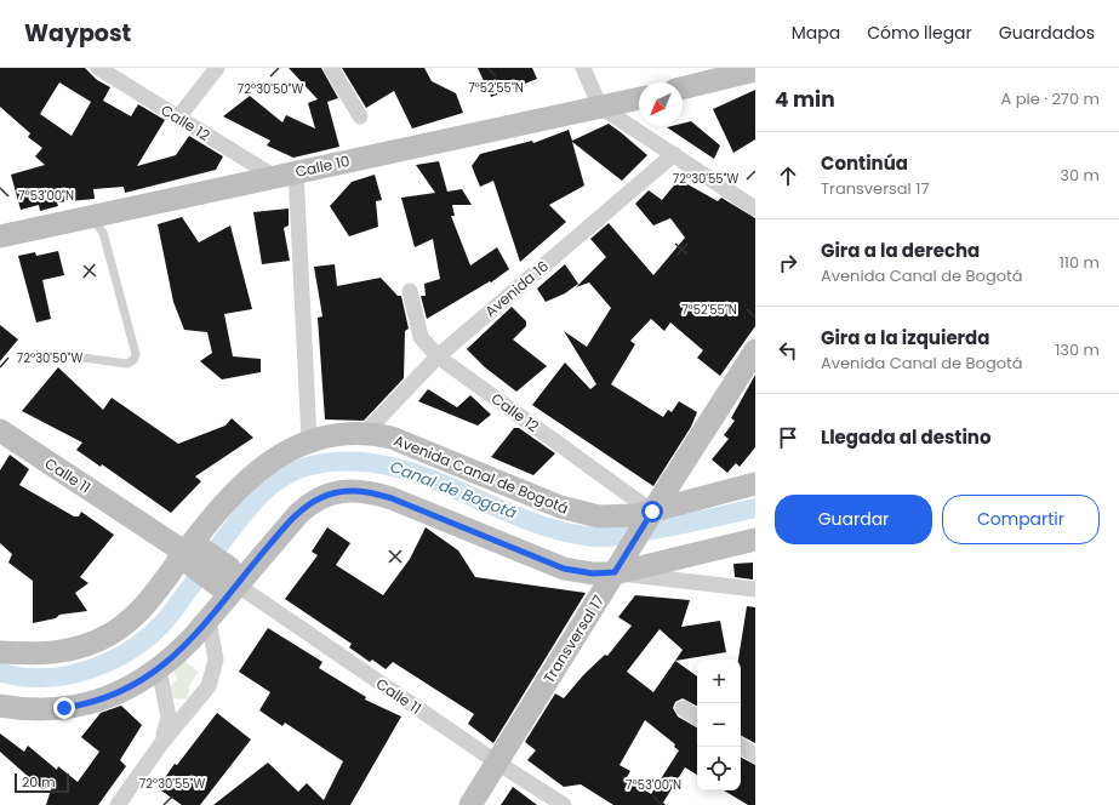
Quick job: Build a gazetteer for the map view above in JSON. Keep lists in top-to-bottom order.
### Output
{
  "streets": {
    "main road": [
      "Calle 10",
      "Avenida Canal de Bogotá",
      "Calle 11",
      "Transversal 17"
    ],
    "street": ["Calle 12", "Avenida 16"]
  },
  "crossings": [
    ["Calle 12", "Calle 10"],
    ["Calle 12", "Avenida 16"],
    ["Calle 12", "Avenida Canal de Bogotá"],
    ["Calle 12", "Transversal 17"],
    ["Avenida 16", "Avenida Canal de Bogotá"],
    ["Avenida Canal de Bogotá", "Calle 11"],
    ["Avenida Canal de Bogotá", "Transversal 17"],
    ["Calle 11", "Transversal 17"]
  ],
  "water": ["Canal de Bogotá"],
  "scale_bar": "20 m",
  "north": "bottom left",
  "page": {
    "header": "Waypost",
    "nav": ["Mapa", "Cómo llegar", "Guardados"],
    "heading": ["4 min", "A pie · 270 m"],
    "list": [
      ["Continúa", "Transversal 17", "30 m"],
      ["Gira a la derecha", "Avenida Canal de Bogotá", "110 m"],
      ["Gira a la izquierda", "Avenida Canal de Bogotá", "130 m"],
      "Llegada al destino"
    ],
    "buttons": ["Guardar", "Compartir"],
    "map_buttons": ["+", "−"],
    "scale": "20 m"
  },
  "coordinates": [
    "7°52'55\"N",
    "72°30'50\"W",
    "72°30'55\"W",
    "7°53'00\"N"
  ]
}
